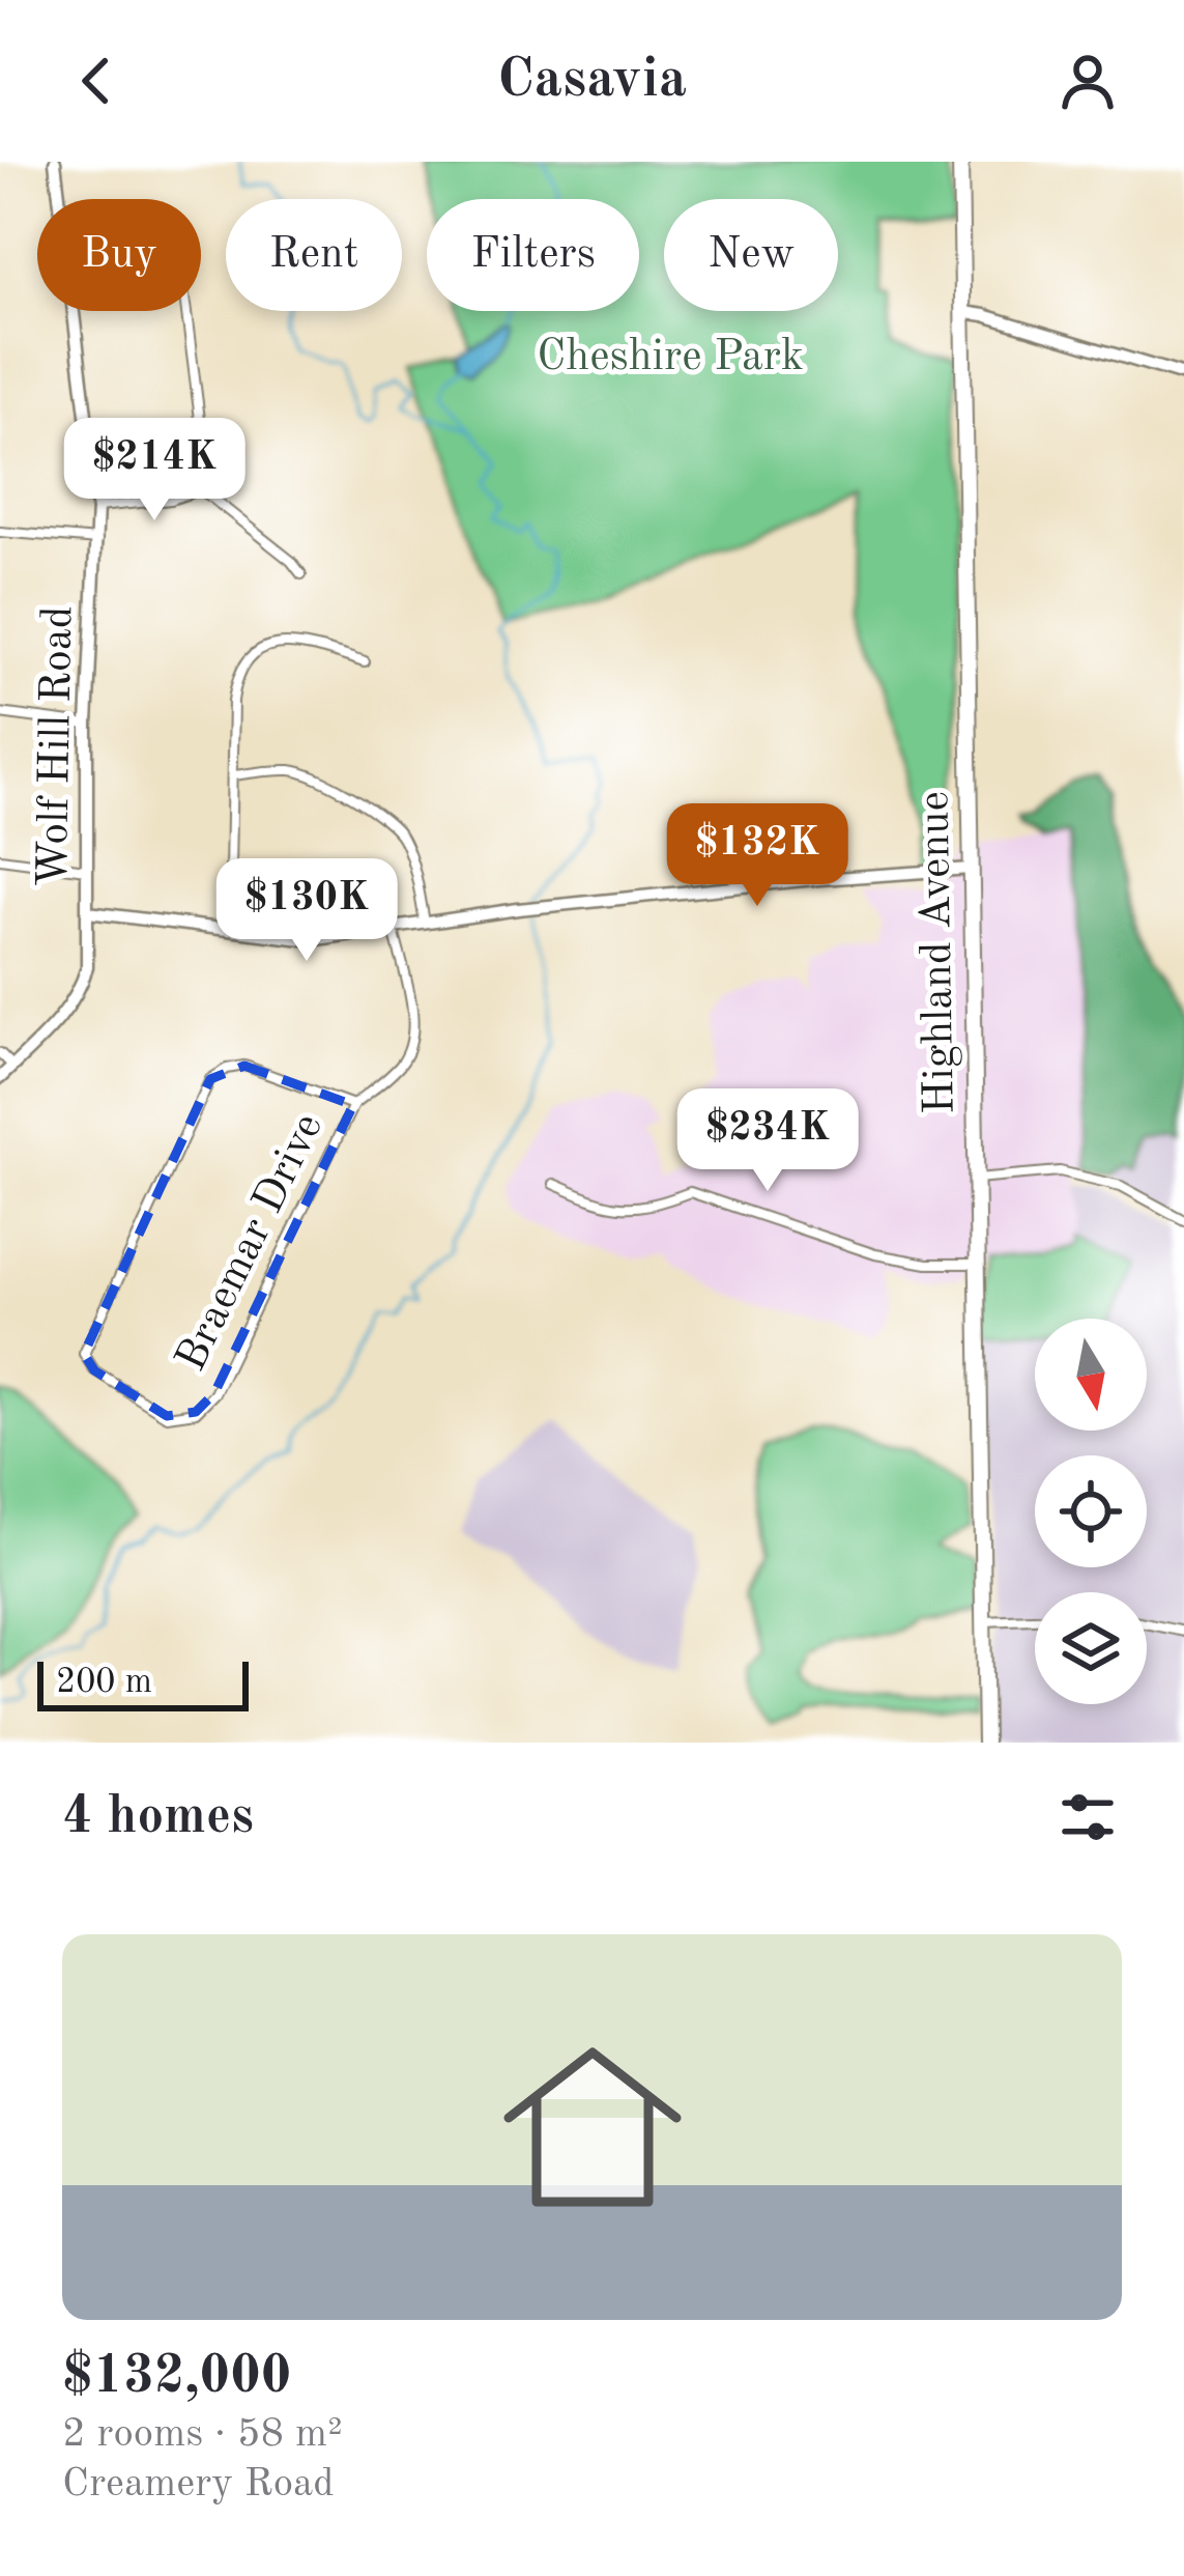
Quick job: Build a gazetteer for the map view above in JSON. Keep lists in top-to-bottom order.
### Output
{
  "streets": {
    "highway": ["Highland Avenue"],
    "street": ["Wolf Hill Road", "Braemar Drive"]
  },
  "parks": ["Cheshire Park"],
  "scale_bar": "200 m",
  "north": "bottom",
  "page": {
    "header": "Casavia",
    "chip": [
      "Buy",
      "Rent",
      "Filters",
      "New"
    ],
    "price": [
      "$214K",
      "$132K",
      "$130K",
      "$234K"
    ],
    "scale": "200 m",
    "heading": "4 homes",
    "list": [
      {
        "name": "$132,000",
        "note": "2 rooms · 58 m² · Creamery Road"
      }
    ]
  }
}
